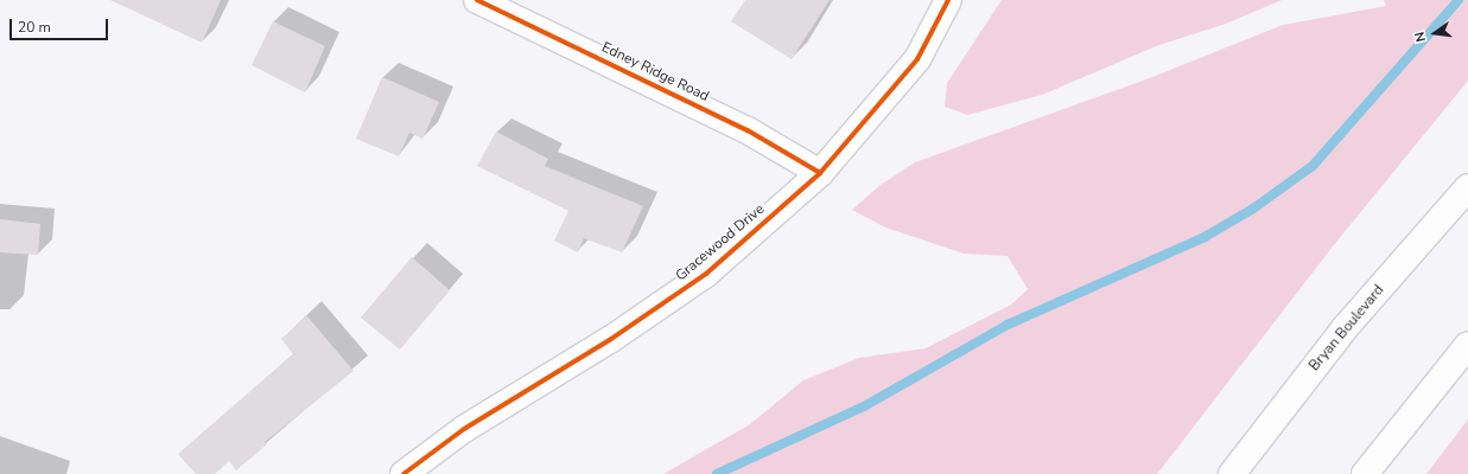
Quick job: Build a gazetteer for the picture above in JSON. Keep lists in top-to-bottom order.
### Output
{
  "streets": {
    "main road": ["Edney Ridge Road", "Gracewood Drive", "Bryan Boulevard"]
  },
  "crossings": [
    ["Edney Ridge Road", "Gracewood Drive"]
  ],
  "scale_bar": "20 m",
  "north": "left"
}
